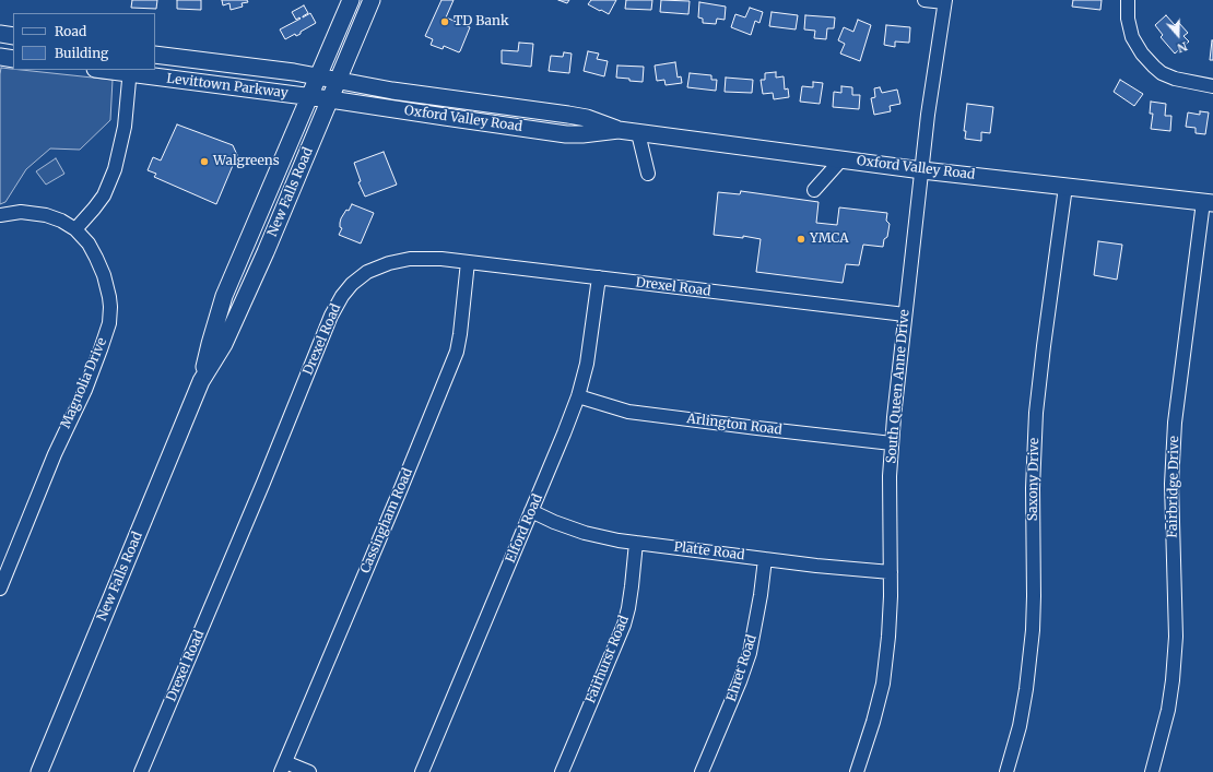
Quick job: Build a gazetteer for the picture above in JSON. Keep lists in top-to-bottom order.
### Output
{
  "streets": {
    "main road": ["Levittown Parkway", "Oxford Valley Road", "New Falls Road"],
    "street": [
      "Drexel Road",
      "Magnolia Drive",
      "South Queen Anne Drive",
      "Arlington Road",
      "Saxony Drive",
      "Fairbridge Drive",
      "Cassingham Road",
      "Elford Road",
      "Platte Road",
      "Fairhurst Road",
      "Ehret Road"
    ]
  },
  "crossings": [
    ["Levittown Parkway", "Oxford Valley Road"],
    ["Levittown Parkway", "New Falls Road"],
    ["Oxford Valley Road", "New Falls Road"],
    ["Oxford Valley Road", "South Queen Anne Drive"],
    ["Oxford Valley Road", "Saxony Drive"],
    ["Oxford Valley Road", "Fairbridge Drive"],
    ["Drexel Road", "South Queen Anne Drive"],
    ["Drexel Road", "Cassingham Road"],
    ["Drexel Road", "Elford Road"],
    ["South Queen Anne Drive", "Arlington Road"],
    ["South Queen Anne Drive", "Platte Road"],
    ["Arlington Road", "Elford Road"],
    ["Elford Road", "Platte Road"],
    ["Platte Road", "Fairhurst Road"],
    ["Platte Road", "Ehret Road"]
  ],
  "places": ["TD Bank", "Walgreens", "YMCA"],
  "legend": ["Road", "Building"],
  "north": "bottom"
}
